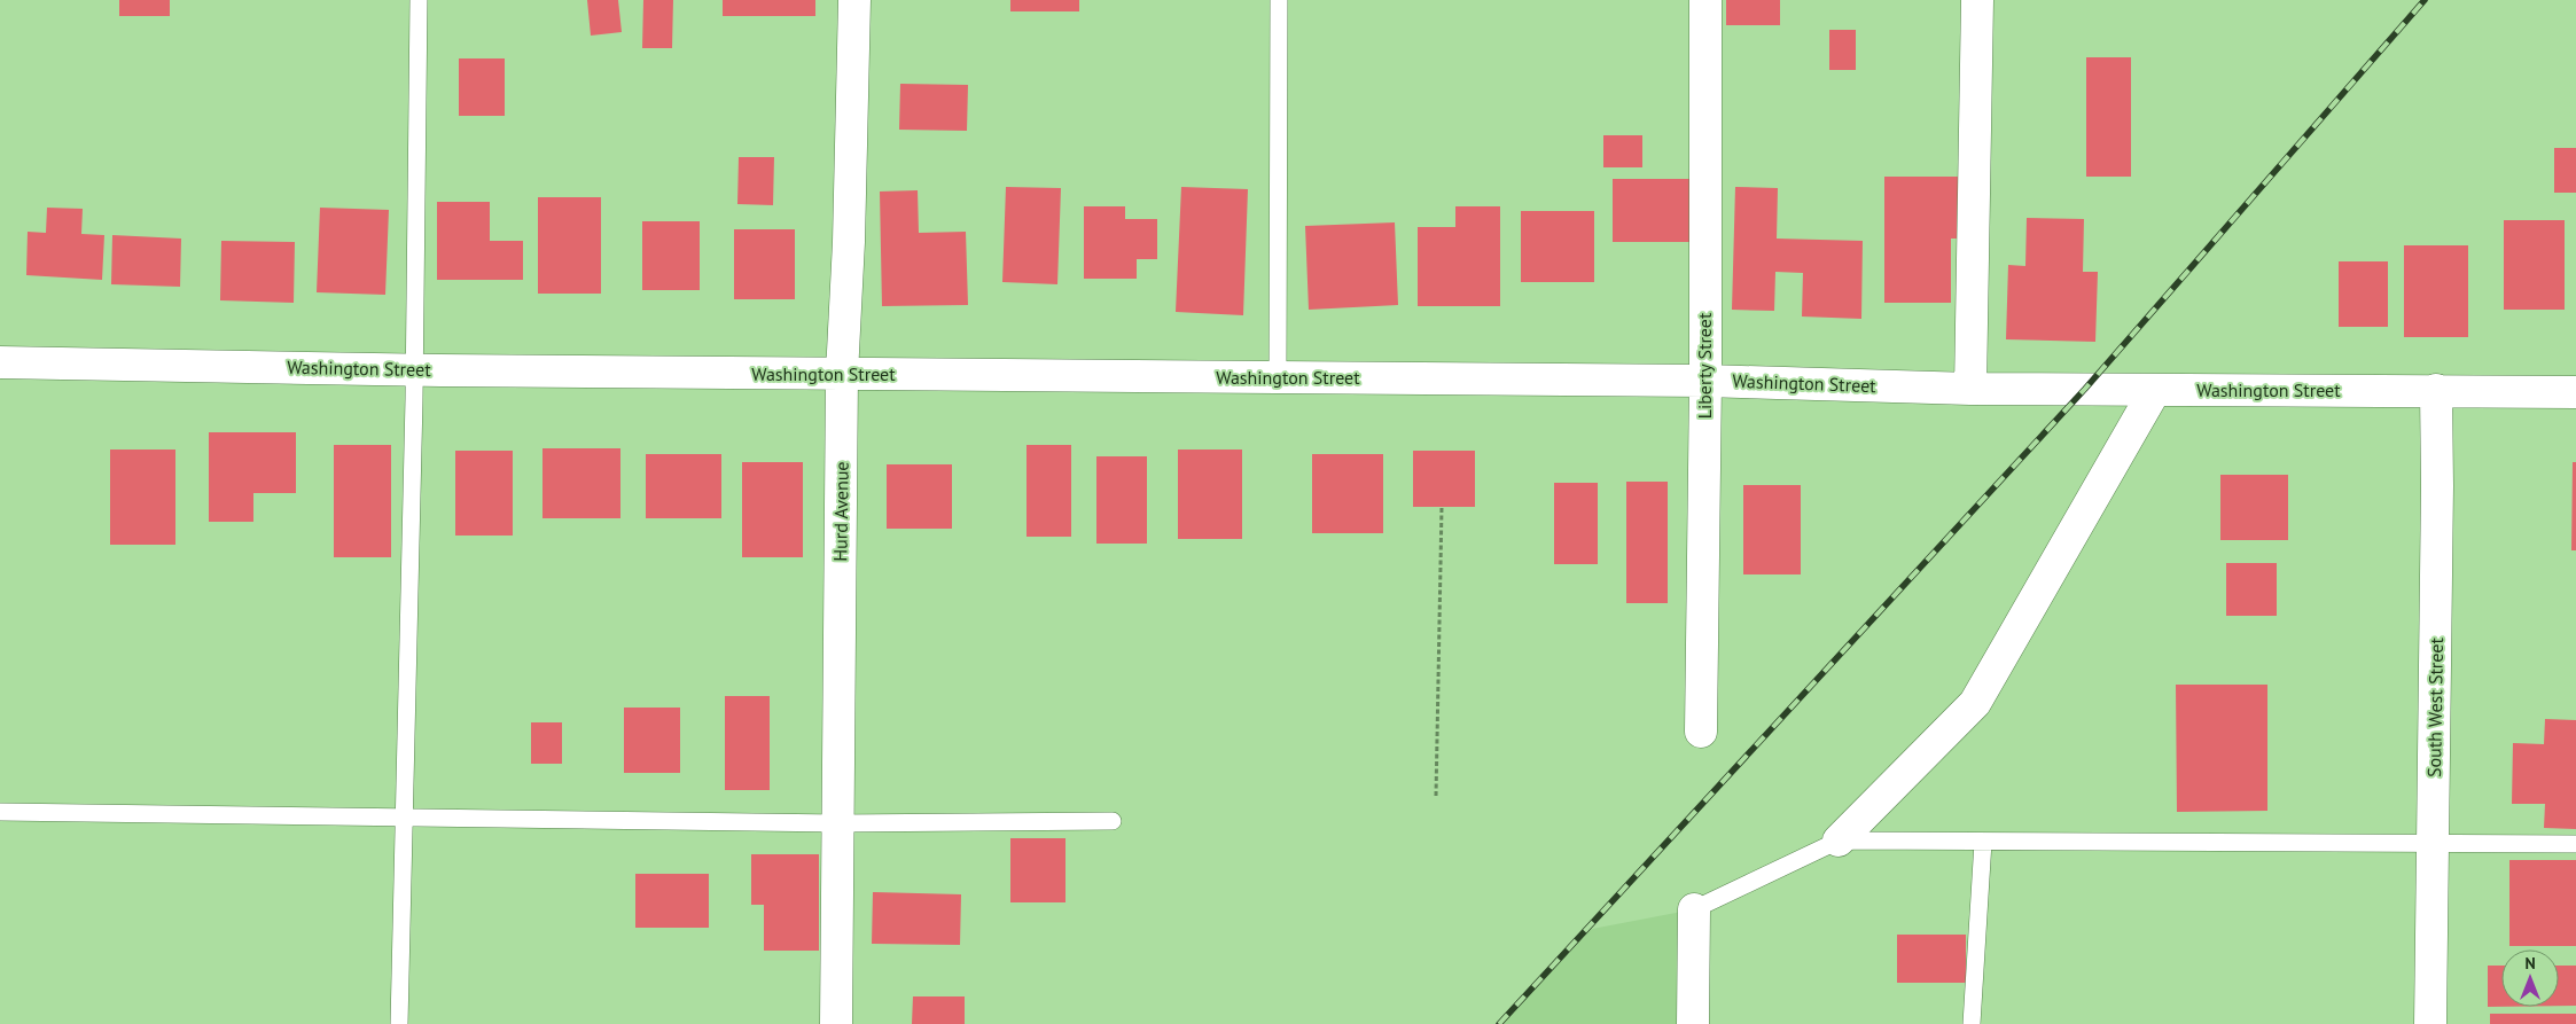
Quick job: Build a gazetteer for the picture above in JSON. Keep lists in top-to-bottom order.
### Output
{
  "streets": {
    "street": [
      "Liberty Street",
      "Washington Street",
      "Hurd Avenue",
      "South West Street"
    ]
  },
  "crossings": [
    ["Liberty Street", "Washington Street"],
    ["Washington Street", "Hurd Avenue"],
    ["Washington Street", "South West Street"]
  ],
  "north": "top"
}
